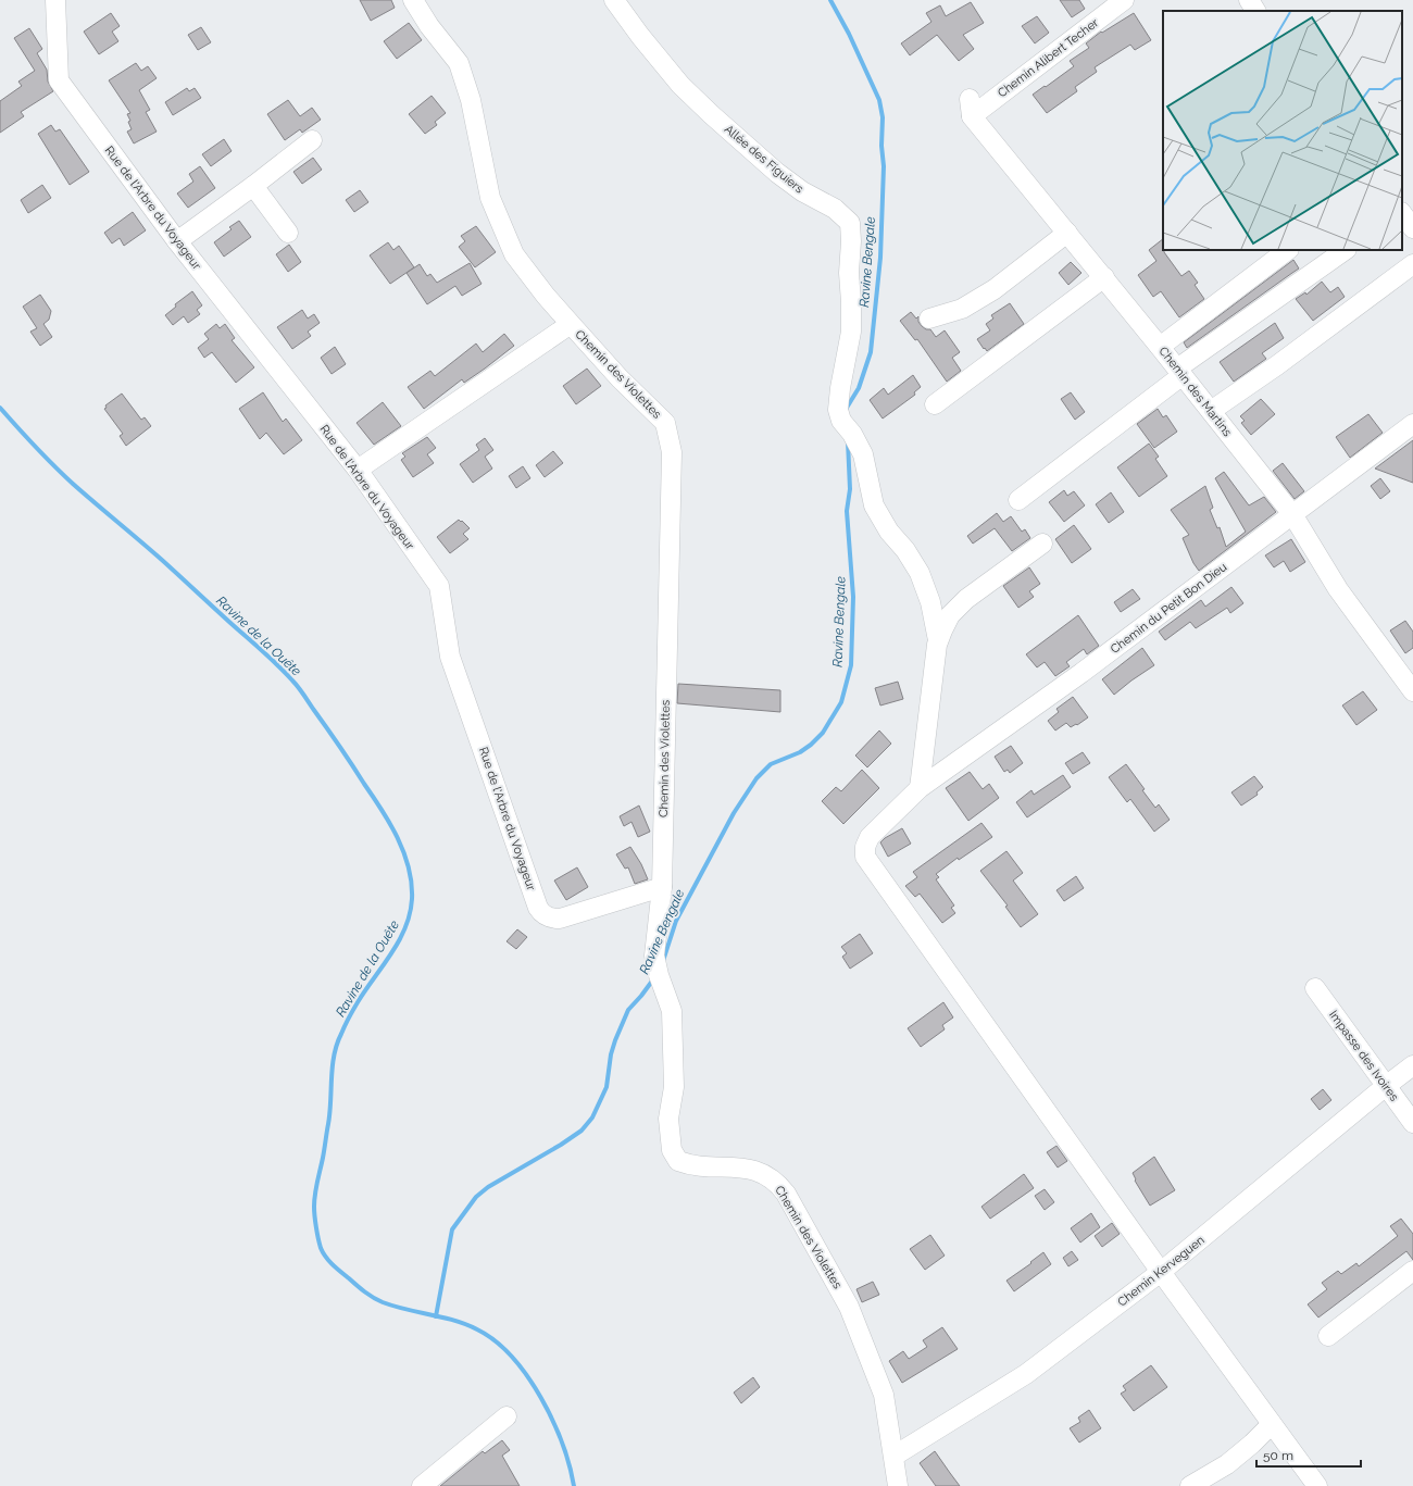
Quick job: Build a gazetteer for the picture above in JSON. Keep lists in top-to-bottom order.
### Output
{
  "streets": {
    "street": [
      "Chemin Alibert Techer",
      "Allée des Figuiers",
      "Rue de l'Arbre du Voyageur",
      "Chemin des Violettes",
      "Chemin des Martins",
      "Chemin du Petit Bon Dieu",
      "Impasse des Ivoires",
      "Chemin Kerveguen"
    ]
  },
  "crossings": [
    ["Chemin Alibert Techer", "Chemin des Martins"],
    ["Rue de l'Arbre du Voyageur", "Chemin des Violettes"],
    ["Chemin des Violettes", "Chemin Kerveguen"],
    ["Chemin des Martins", "Chemin du Petit Bon Dieu"],
    ["Chemin du Petit Bon Dieu", "Chemin Kerveguen"],
    ["Impasse des Ivoires", "Chemin Kerveguen"]
  ],
  "water": ["Ravine Bengale", "Ravine de la Ouête"],
  "scale_bar": "50 m"
}
